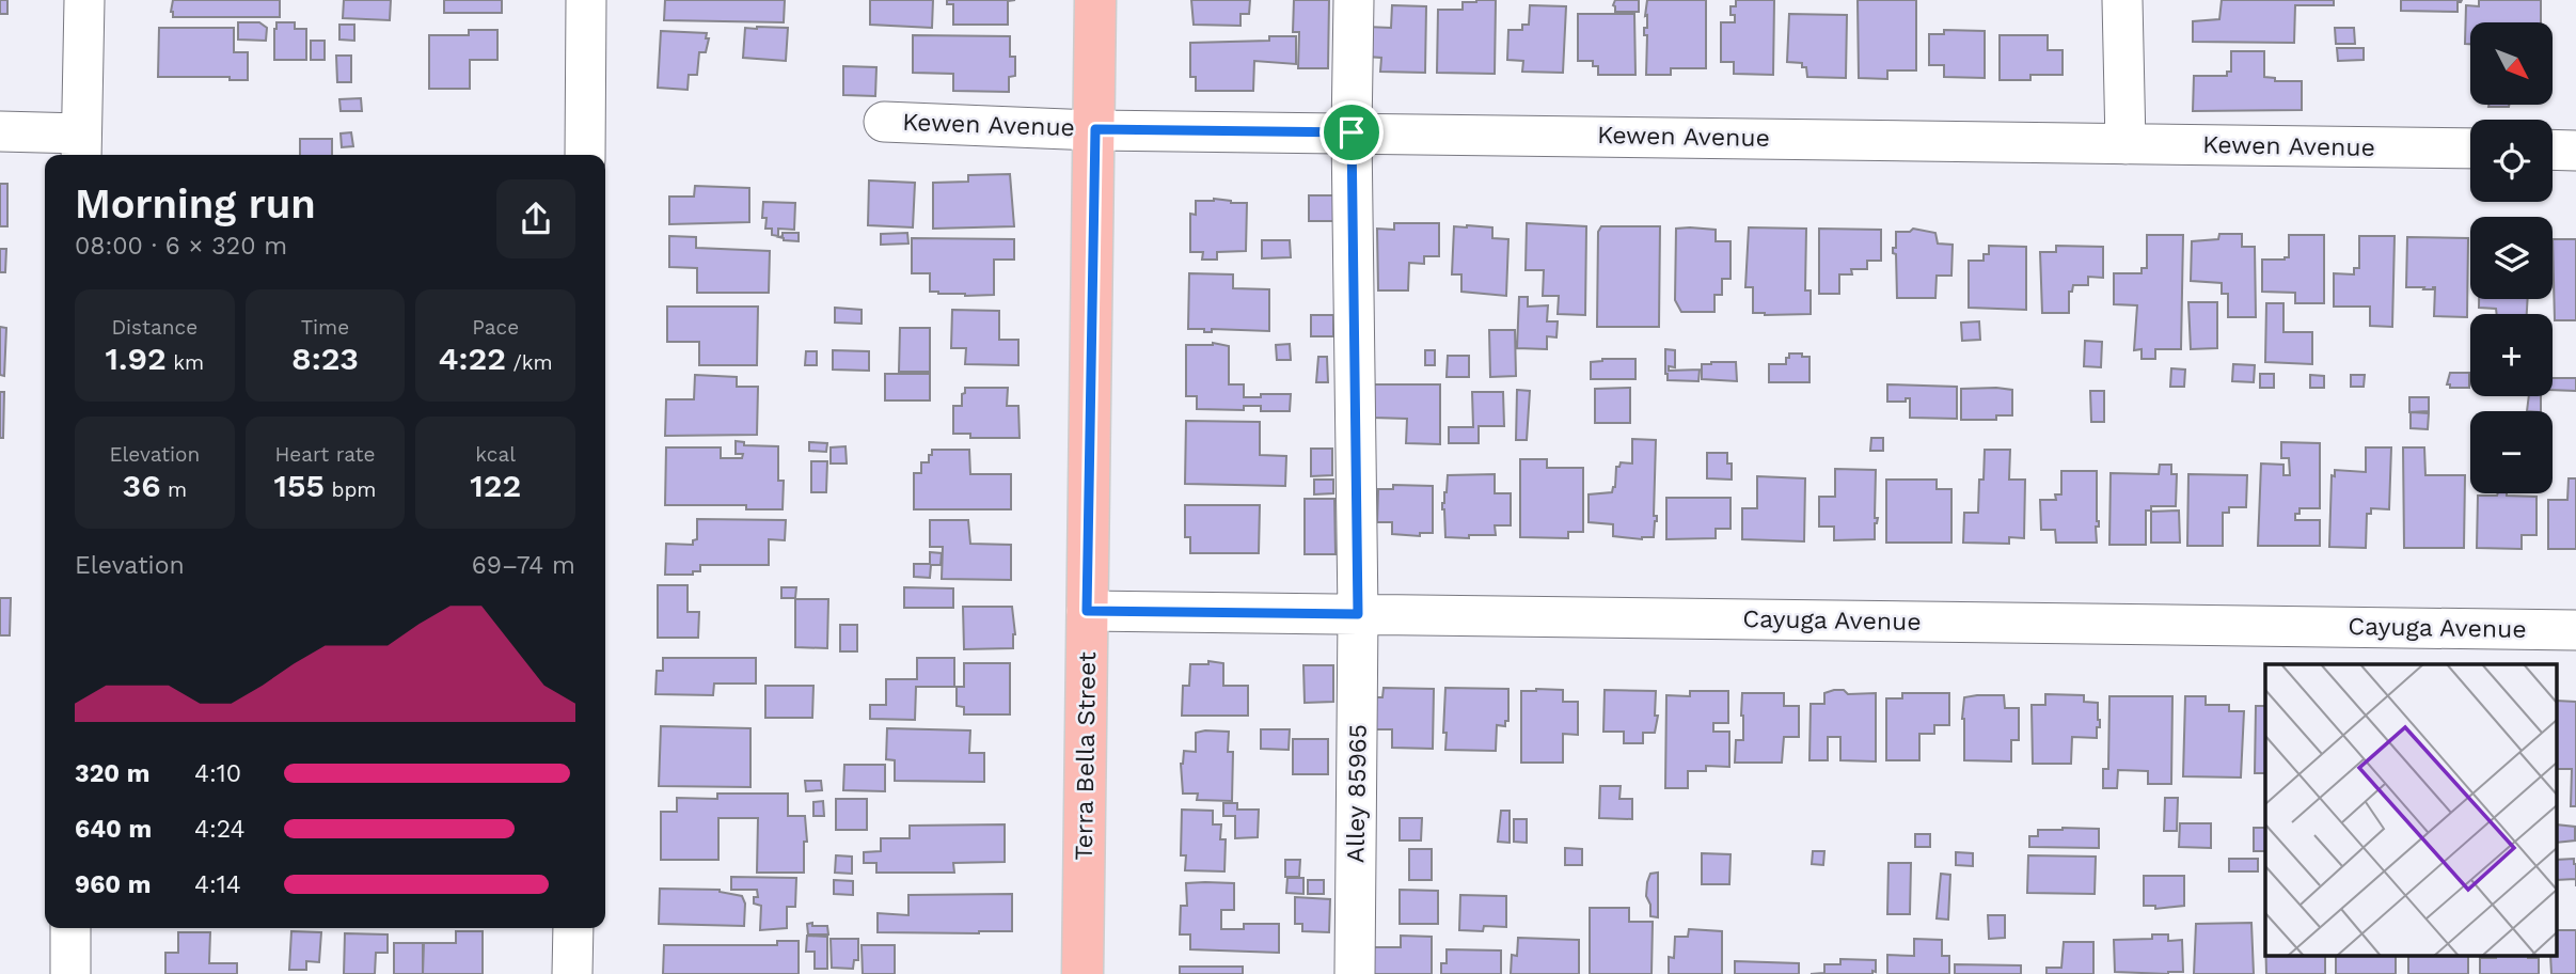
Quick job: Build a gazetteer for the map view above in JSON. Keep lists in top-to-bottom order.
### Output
{
  "streets": {
    "main road": ["Terra Bella Street"],
    "street": ["Kewen Avenue", "Cayuga Avenue", "Alley 85965"]
  },
  "crossings": [
    ["Kewen Avenue", "Terra Bella Street"],
    ["Kewen Avenue", "Alley 85965"],
    ["Cayuga Avenue", "Terra Bella Street"],
    ["Cayuga Avenue", "Alley 85965"]
  ],
  "north": "bottom right",
  "page": {
    "map_buttons": ["+", "−"],
    "heading": ["Morning run", "08:00 · 6 × 320 m"],
    "stats": [
      ["Distance", "1.92 km"],
      ["Time", "8:23"],
      ["Pace", "4:22 /km"],
      ["Elevation", "36 m"],
      ["Heart rate", "155 bpm"],
      ["kcal", "122"]
    ],
    "chart": ["Elevation", "69–74 m"],
    "list": [
      {
        "name": "320 m",
        "note": "4:10"
      },
      {
        "name": "640 m",
        "note": "4:24"
      },
      {
        "name": "960 m",
        "note": "4:14"
      }
    ]
  }
}
